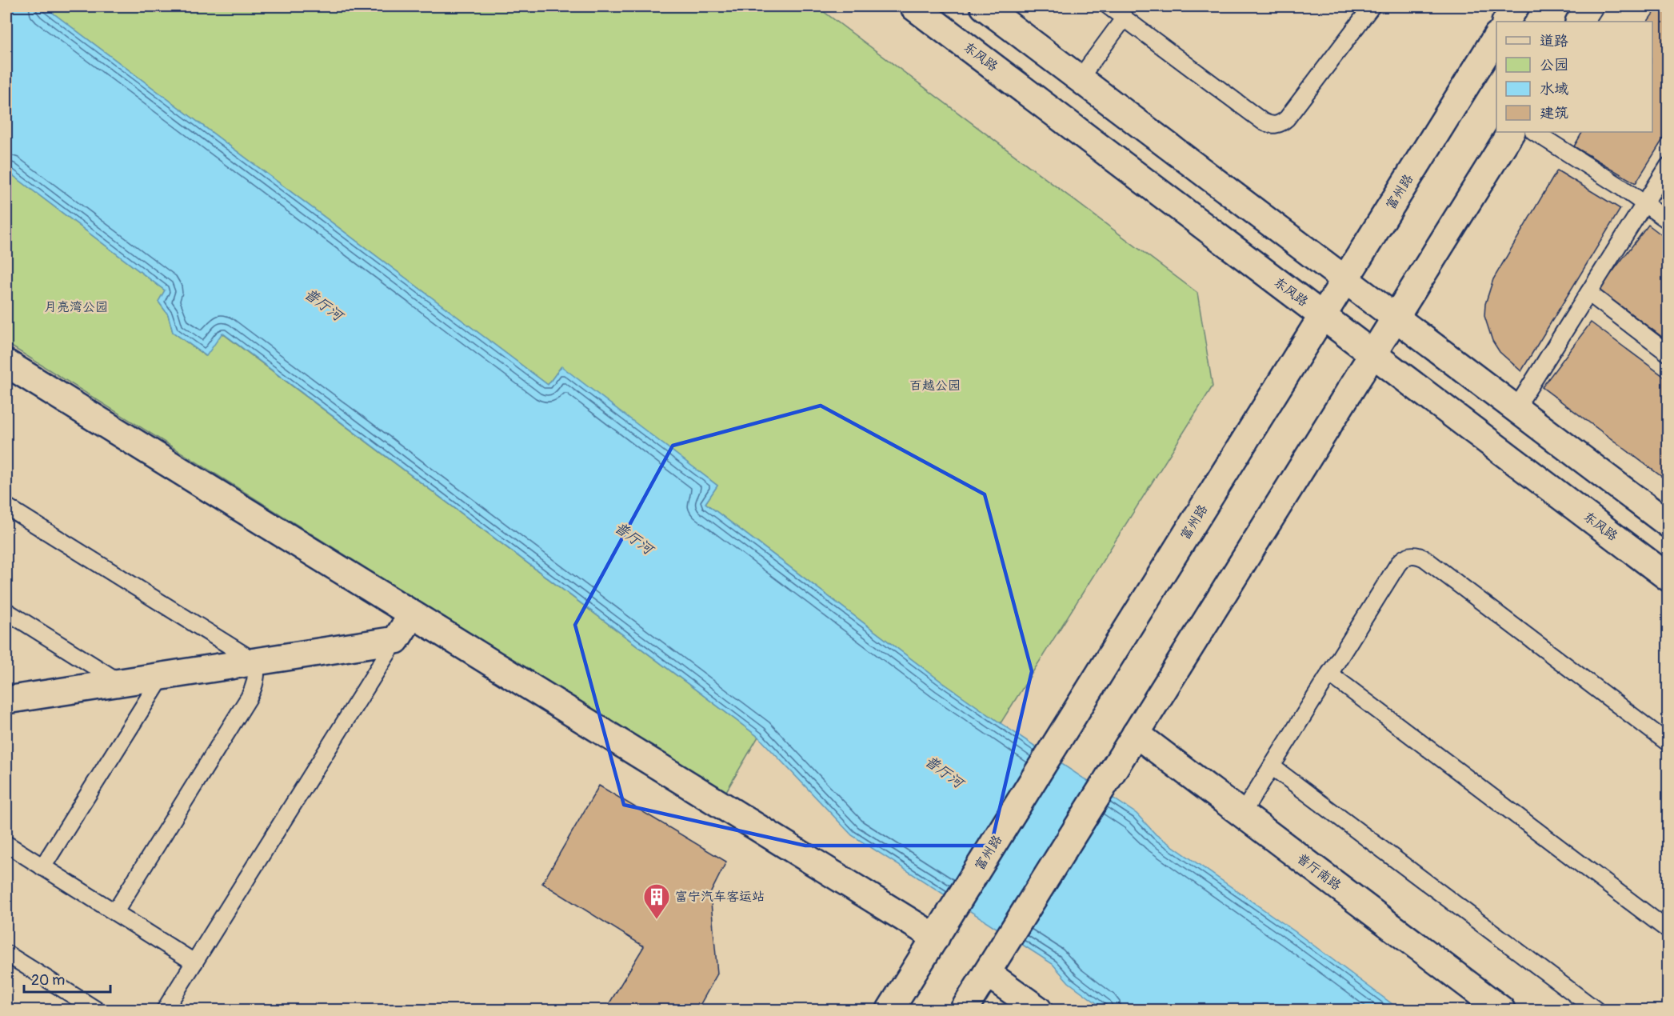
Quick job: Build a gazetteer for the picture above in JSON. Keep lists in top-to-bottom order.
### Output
{
  "streets": {
    "main road": ["东风路", "富州路", "普厅南路"]
  },
  "crossings": [
    ["东风路", "富州路"]
  ],
  "water": ["普厅河"],
  "parks": ["月亮湾公园", "百越公园"],
  "places": {
    "building": ["富宁汽车客运站"]
  },
  "legend": [
    "道路",
    "公园",
    "水域",
    "建筑"
  ],
  "scale_bar": "20 m"
}
